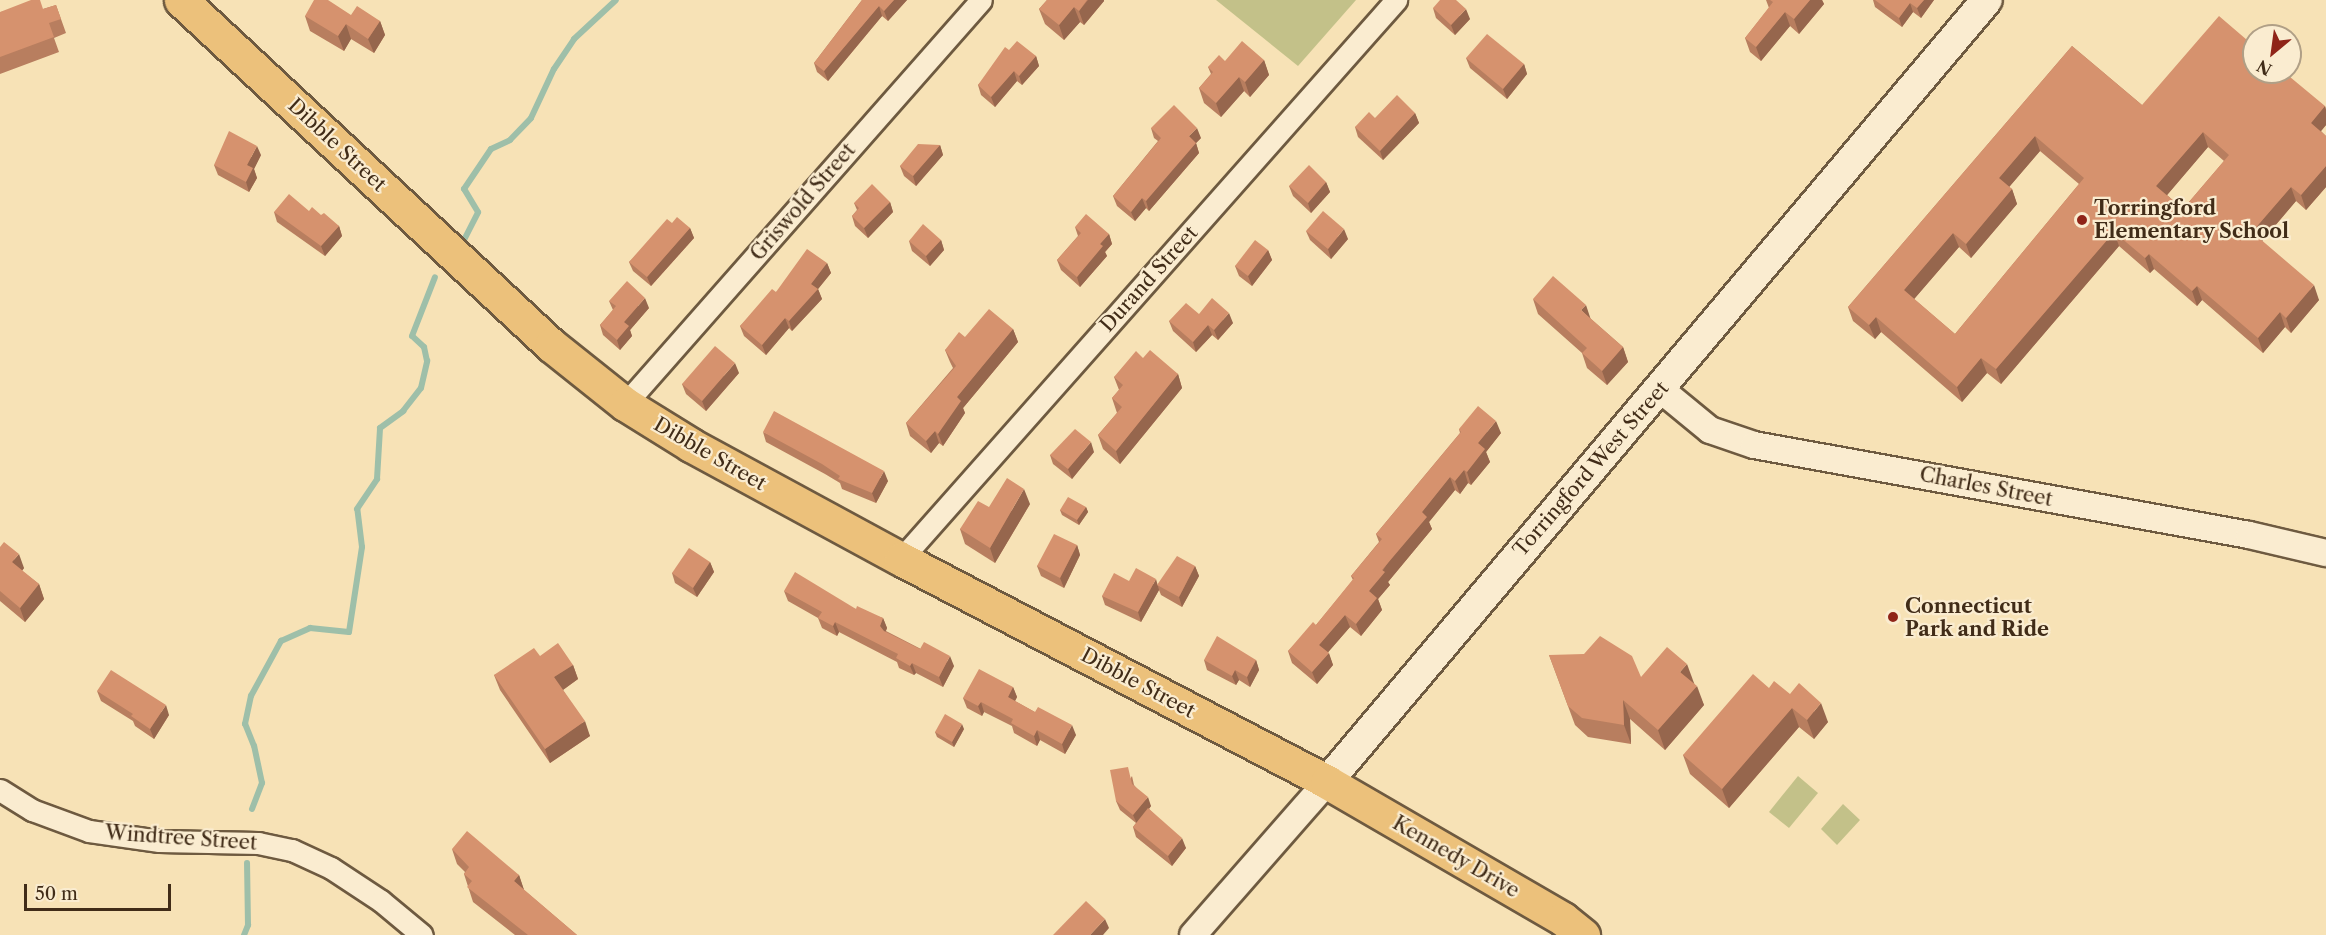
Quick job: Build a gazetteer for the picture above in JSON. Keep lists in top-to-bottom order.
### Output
{
  "streets": {
    "main road": ["Dibble Street", "Torringford West Street", "Kennedy Drive"],
    "street": [
      "Griswold Street",
      "Durand Street",
      "Charles Street",
      "Windtree Street"
    ]
  },
  "crossings": [
    ["Dibble Street", "Griswold Street"],
    ["Dibble Street", "Durand Street"],
    ["Dibble Street", "Torringford West Street"],
    ["Dibble Street", "Kennedy Drive"],
    ["Torringford West Street", "Charles Street"],
    ["Torringford West Street", "Kennedy Drive"]
  ],
  "places": ["Torringford Elementary School", "Connecticut Park and Ride"],
  "scale_bar": "50 m",
  "north": "bottom left"
}
